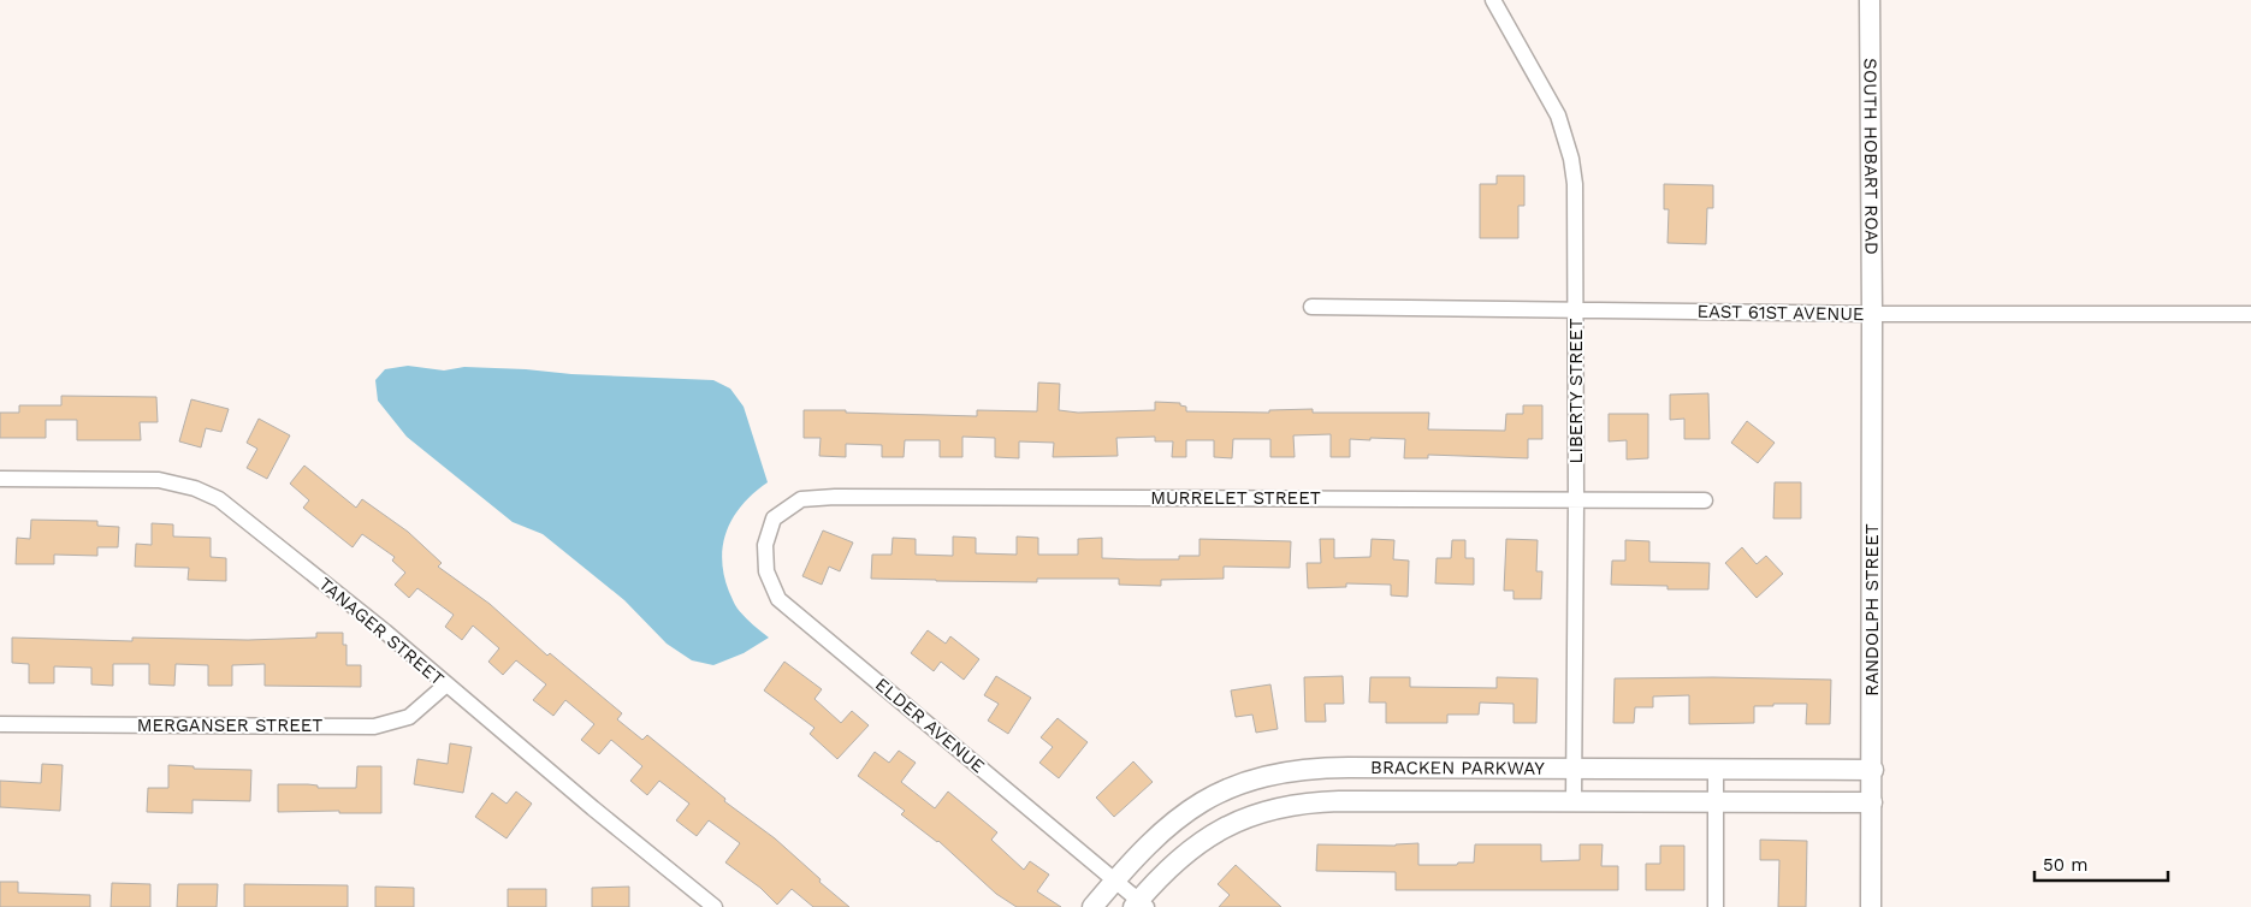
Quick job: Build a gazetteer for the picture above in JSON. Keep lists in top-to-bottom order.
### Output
{
  "streets": {
    "street": [
      "SOUTH HOBART ROAD",
      "EAST 61ST AVENUE",
      "LIBERTY STREET",
      "MURRELET STREET",
      "RANDOLPH STREET",
      "TANAGER STREET",
      "MERGANSER STREET",
      "ELDER AVENUE",
      "BRACKEN PARKWAY"
    ]
  },
  "crossings": [
    ["SOUTH HOBART ROAD", "EAST 61ST AVENUE"],
    ["SOUTH HOBART ROAD", "RANDOLPH STREET"],
    ["EAST 61ST AVENUE", "LIBERTY STREET"],
    ["EAST 61ST AVENUE", "RANDOLPH STREET"],
    ["LIBERTY STREET", "MURRELET STREET"],
    ["LIBERTY STREET", "BRACKEN PARKWAY"],
    ["MURRELET STREET", "ELDER AVENUE"],
    ["RANDOLPH STREET", "BRACKEN PARKWAY"],
    ["TANAGER STREET", "MERGANSER STREET"],
    ["ELDER AVENUE", "BRACKEN PARKWAY"]
  ],
  "scale_bar": "50 m"
}
